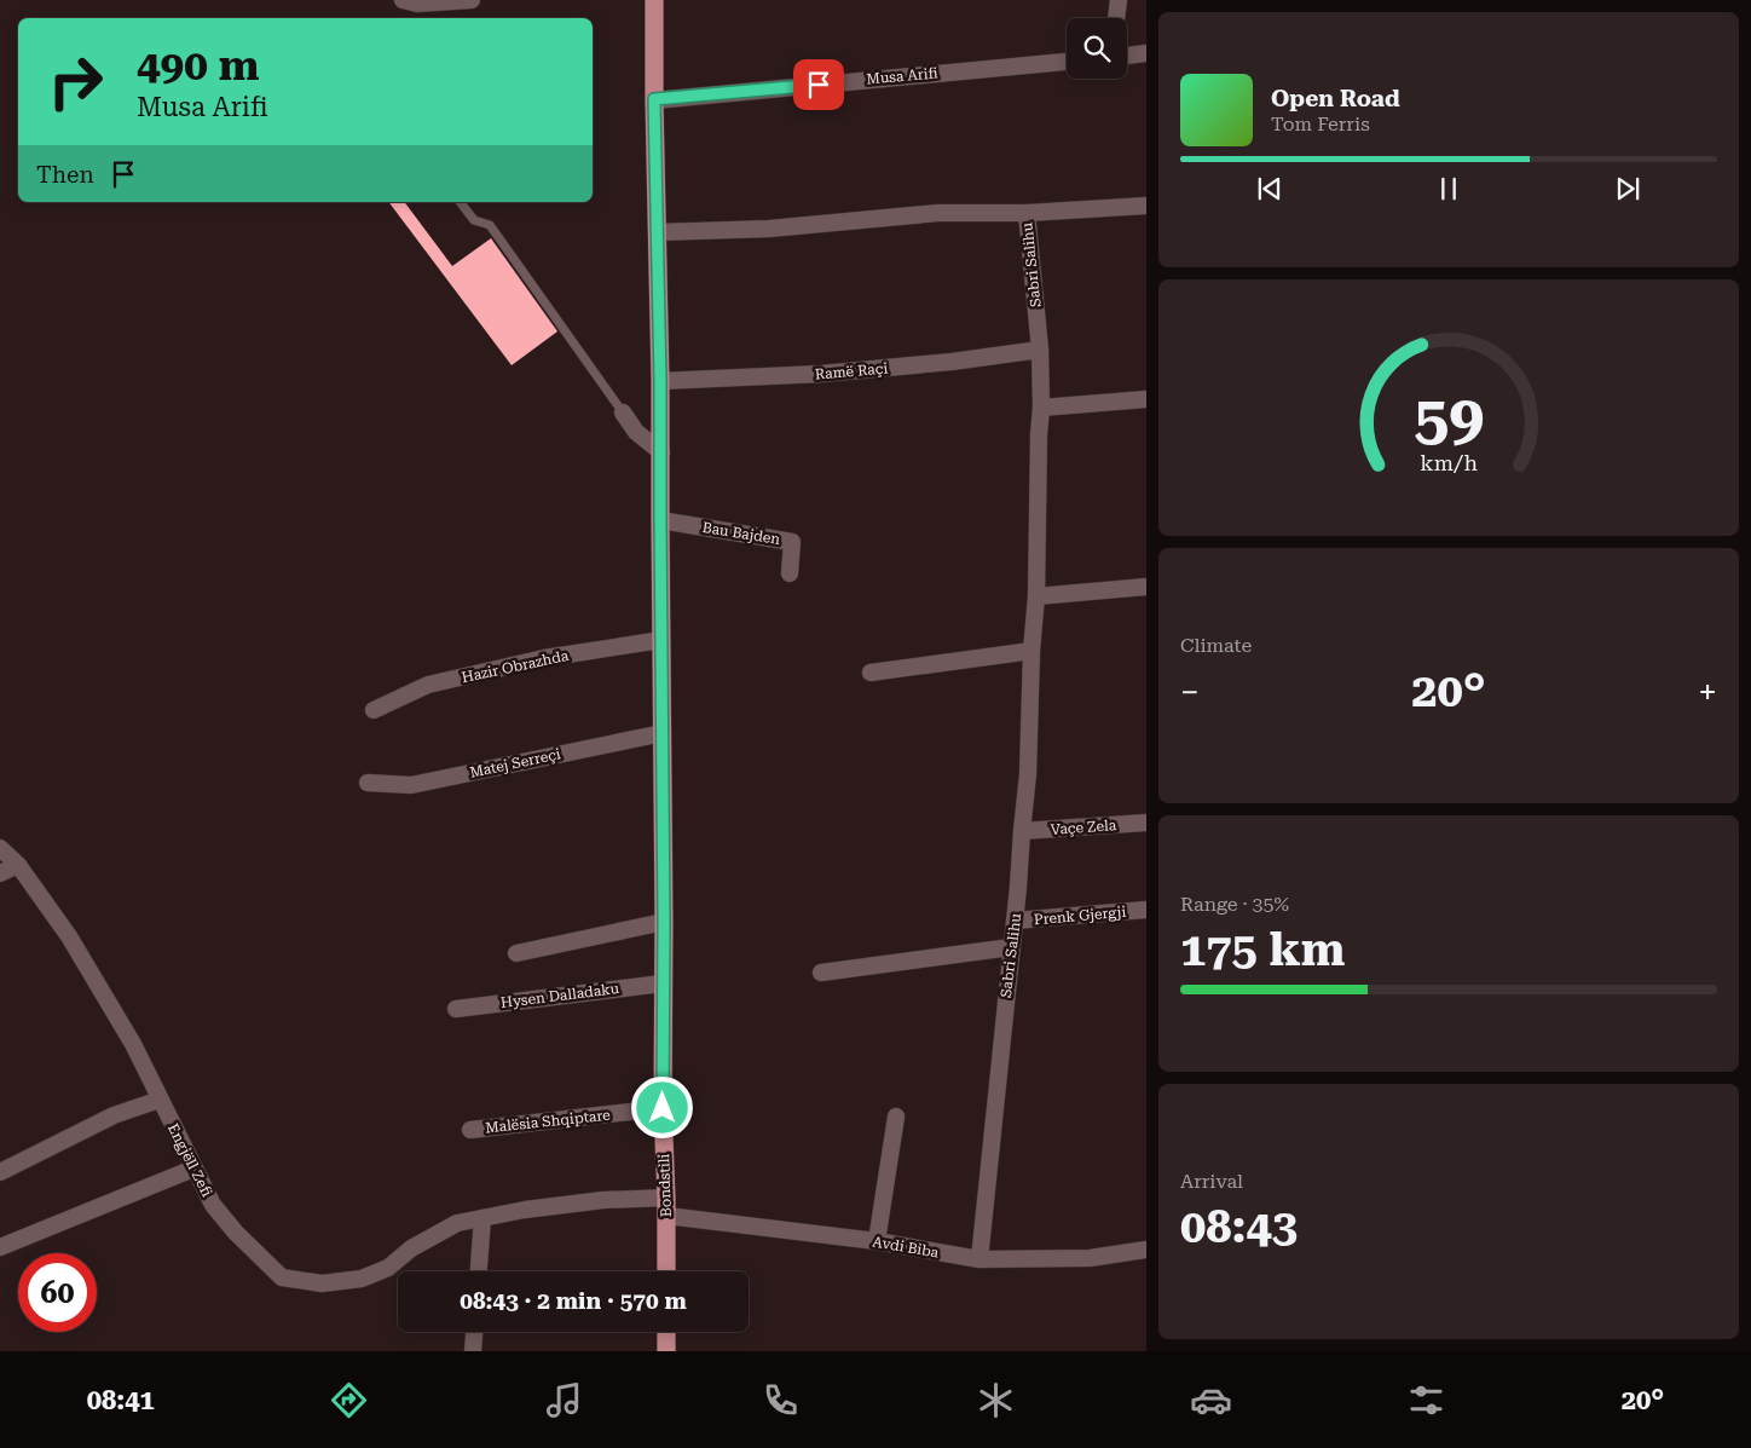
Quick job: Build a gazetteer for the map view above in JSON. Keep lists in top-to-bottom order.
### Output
{
  "streets": {
    "main road": ["Bondstili"],
    "street": [
      "Musa Arifi",
      "Sabri Salihu",
      "Ramë Raçi",
      "Bau Bajden",
      "Hazir Obrazhda",
      "Matej Serreçi",
      "Vaçe Zela",
      "Prenk Gjergji",
      "Hysen Dalladaku",
      "Malësia Shqiptare",
      "Engjëll Zefi",
      "Avdi Biba"
    ]
  },
  "crossings": [
    ["Musa Arifi", "Bondstili"],
    ["Sabri Salihu", "Ramë Raçi"],
    ["Sabri Salihu", "Vaçe Zela"],
    ["Sabri Salihu", "Prenk Gjergji"],
    ["Sabri Salihu", "Bondstili"],
    ["Sabri Salihu", "Avdi Biba"],
    ["Ramë Raçi", "Bondstili"],
    ["Bau Bajden", "Bondstili"],
    ["Hazir Obrazhda", "Bondstili"],
    ["Matej Serreçi", "Bondstili"],
    ["Hysen Dalladaku", "Bondstili"],
    ["Malësia Shqiptare", "Bondstili"],
    ["Engjëll Zefi", "Bondstili"],
    ["Engjëll Zefi", "Avdi Biba"],
    ["Bondstili", "Avdi Biba"]
  ],
  "page": {
    "turn": ["490 m", "Musa Arifi"],
    "song": ["Open Road", "Tom Ferris"],
    "then": "Then",
    "tile": [
      "Climate",
      ["Range · 35%", "175 km"],
      ["Arrival", "08:43"]
    ],
    "heat": ["−", "20°", "+"],
    "limit": "60",
    "trip": "08:43 · 2 min · 570 m",
    "tabs": ["08:41", "20°"],
    "gauge": ["59", "km/h"]
  }
}
